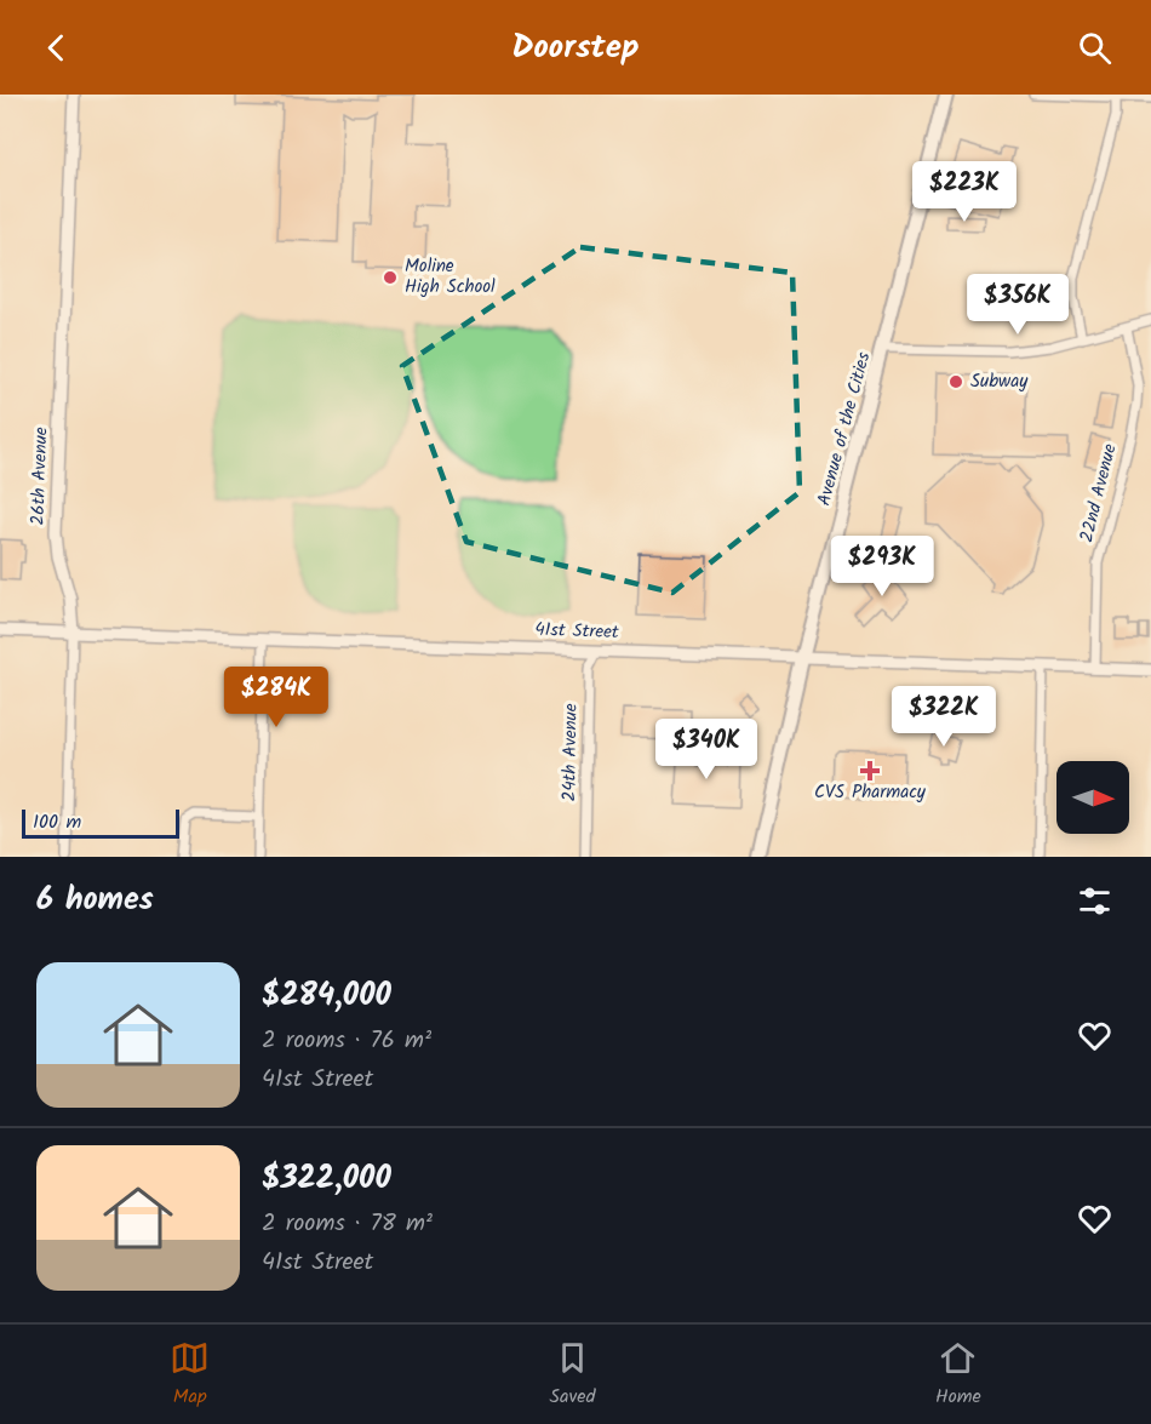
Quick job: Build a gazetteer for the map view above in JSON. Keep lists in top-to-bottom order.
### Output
{
  "streets": {
    "main road": ["Avenue of the Cities"],
    "street": [
      "26th Avenue",
      "22nd Avenue",
      "41st Street",
      "24th Avenue"
    ]
  },
  "crossings": [
    ["Avenue of the Cities", "41st Street"],
    ["26th Avenue", "41st Street"],
    ["22nd Avenue", "41st Street"],
    ["41st Street", "24th Avenue"]
  ],
  "places": {
    "other": ["Moline High School", "Subway"],
    "health": ["CVS Pharmacy"]
  },
  "scale_bar": "100 m",
  "north": "right",
  "page": {
    "header": "Doorstep",
    "price": [
      "$223K",
      "$356K",
      "$293K",
      "$284K",
      "$322K",
      "$340K"
    ],
    "scale": "100 m",
    "heading": "6 homes",
    "list": [
      {
        "name": "$284,000",
        "note": "2 rooms · 76 m² · 41st Street"
      },
      {
        "name": "$322,000",
        "note": "2 rooms · 78 m² · 41st Street"
      }
    ],
    "tabs": ["Map", "Saved", "Home"]
  }
}
